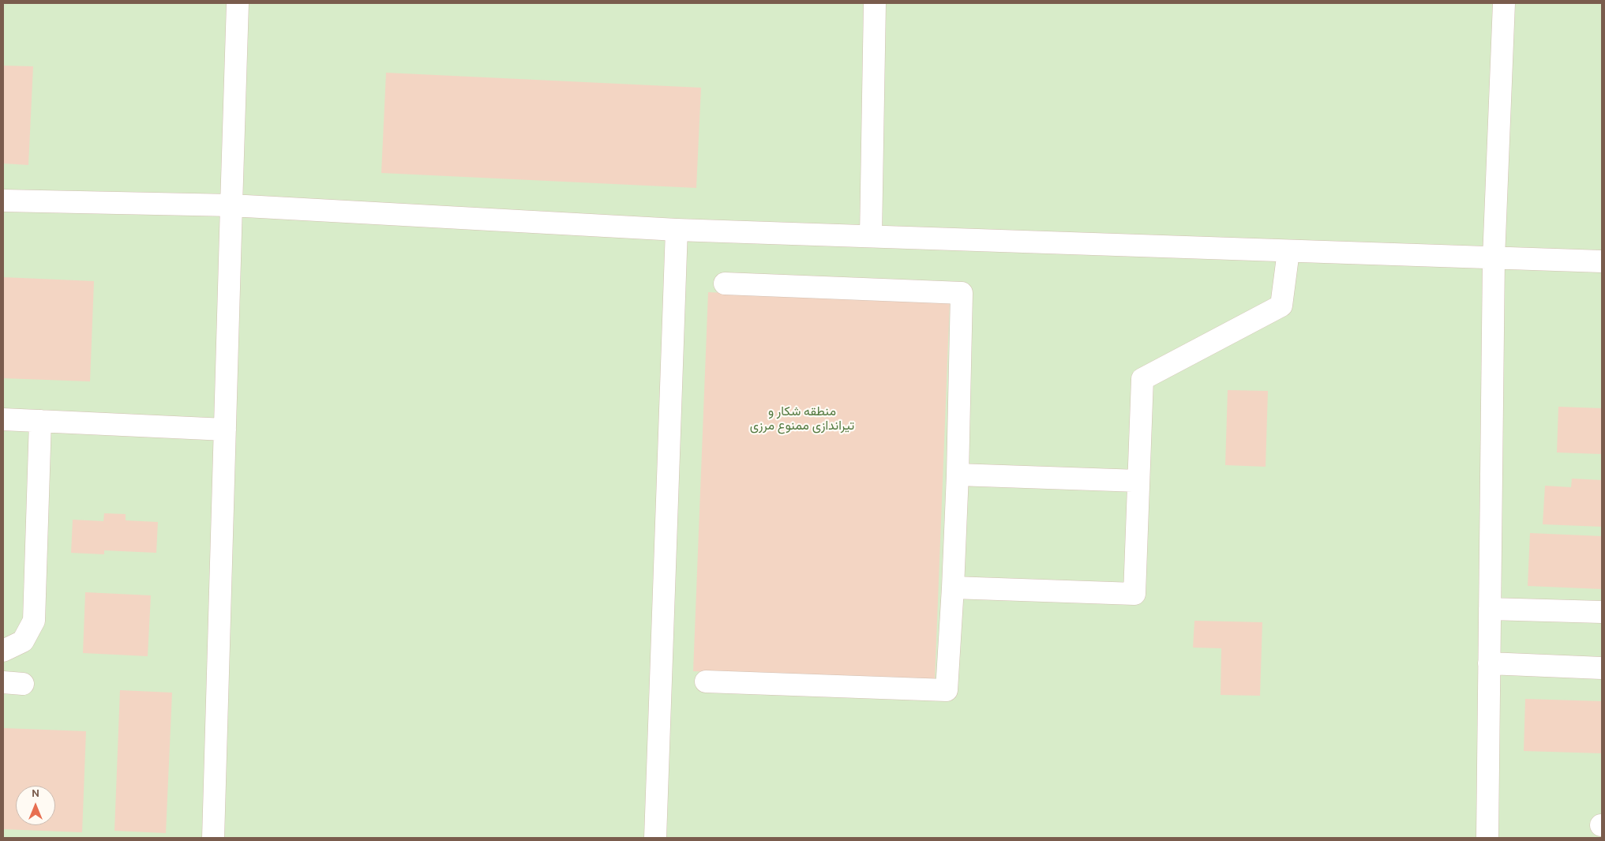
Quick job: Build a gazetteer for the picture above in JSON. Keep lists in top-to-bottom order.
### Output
{
  "parks": ["منطقه شکار و تیراندازی ممنوع مرزی"],
  "north": "top"
}
